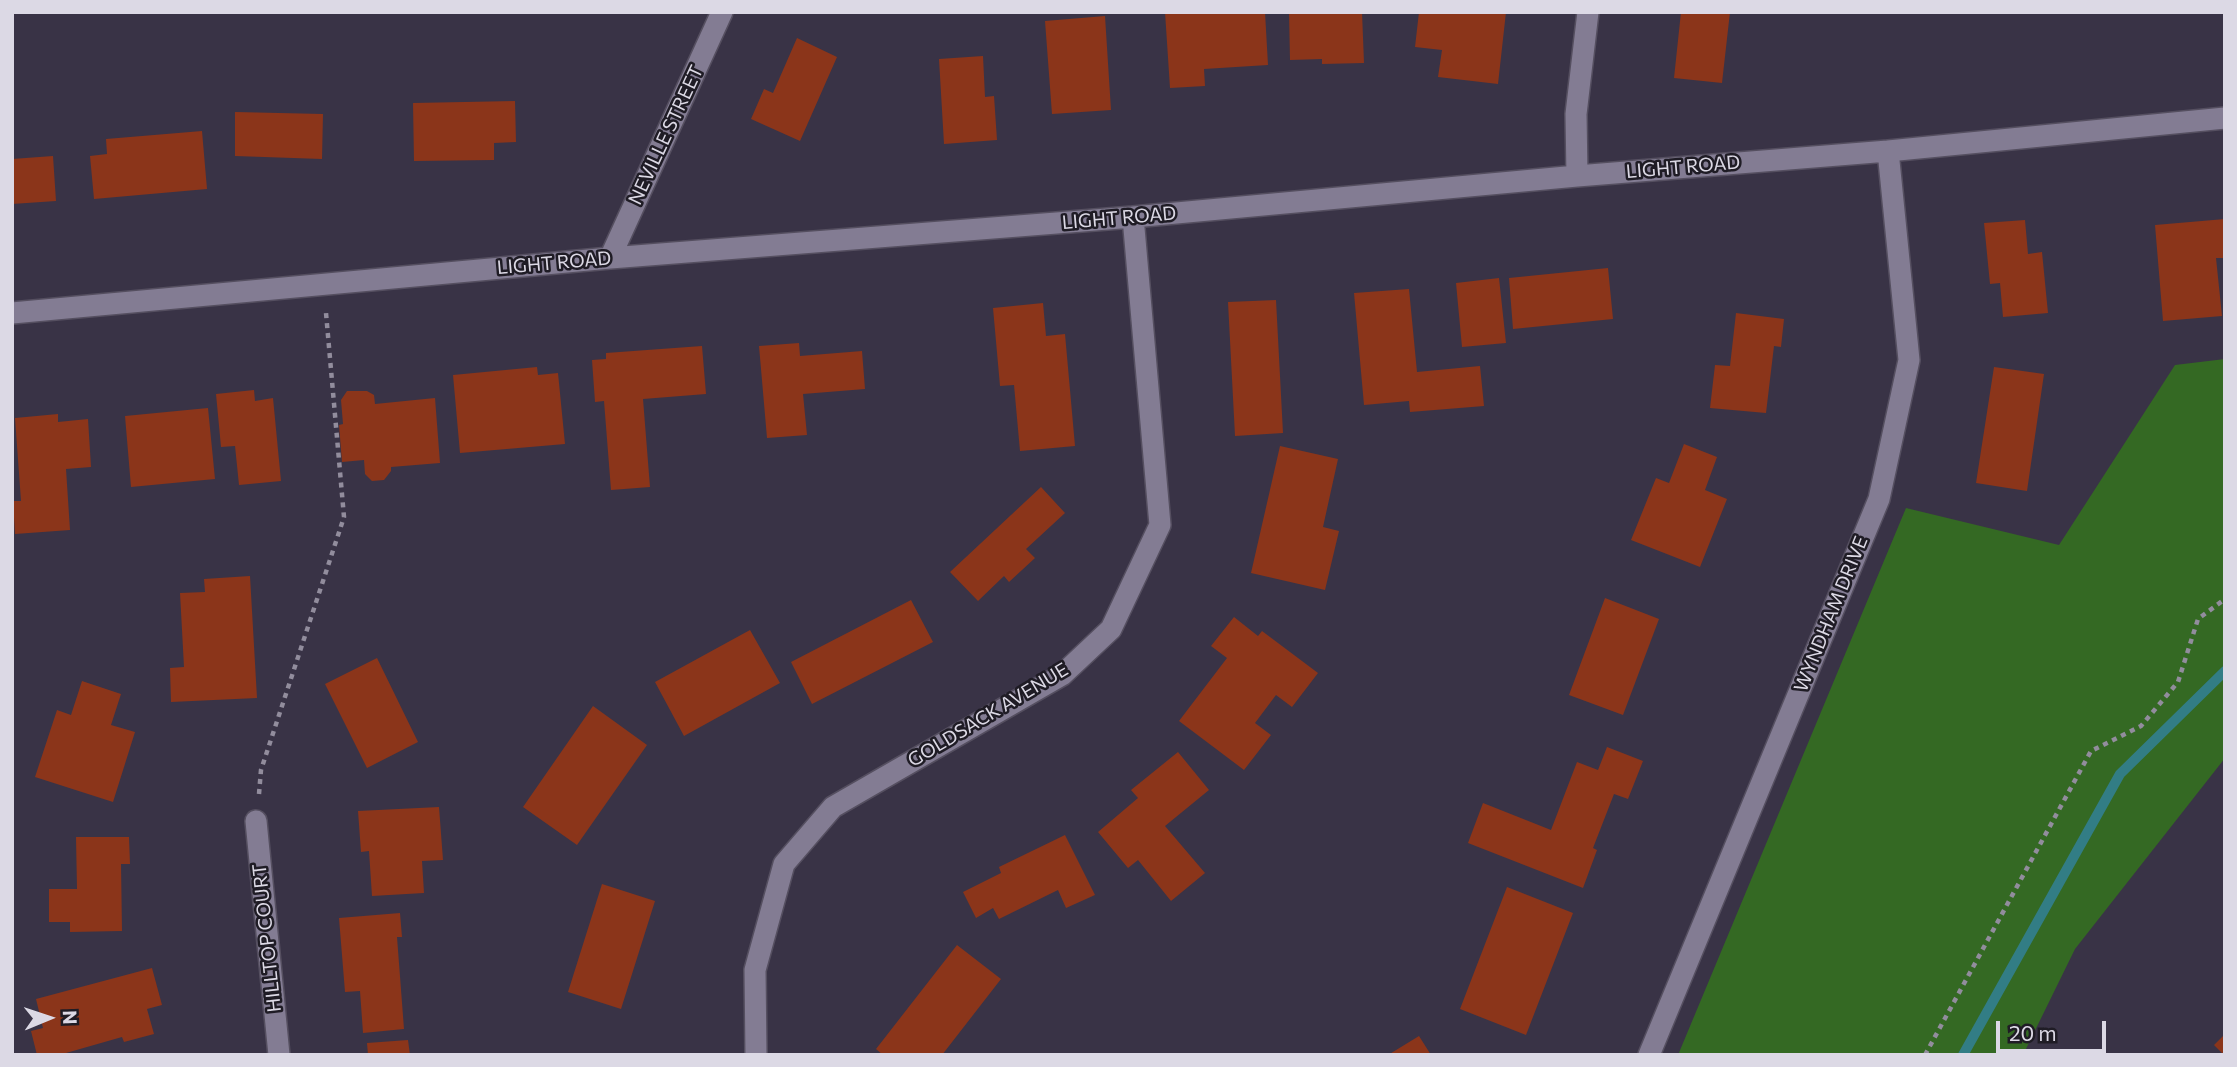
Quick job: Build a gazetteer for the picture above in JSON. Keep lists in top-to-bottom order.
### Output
{
  "streets": {
    "street": [
      "NEVILLE STREET",
      "LIGHT ROAD",
      "WYNDHAM DRIVE",
      "GOLDSACK AVENUE",
      "HILLTOP COURT"
    ]
  },
  "crossings": [
    ["NEVILLE STREET", "LIGHT ROAD"],
    ["LIGHT ROAD", "WYNDHAM DRIVE"],
    ["LIGHT ROAD", "GOLDSACK AVENUE"]
  ],
  "scale_bar": "20 m",
  "north": "right"
}
